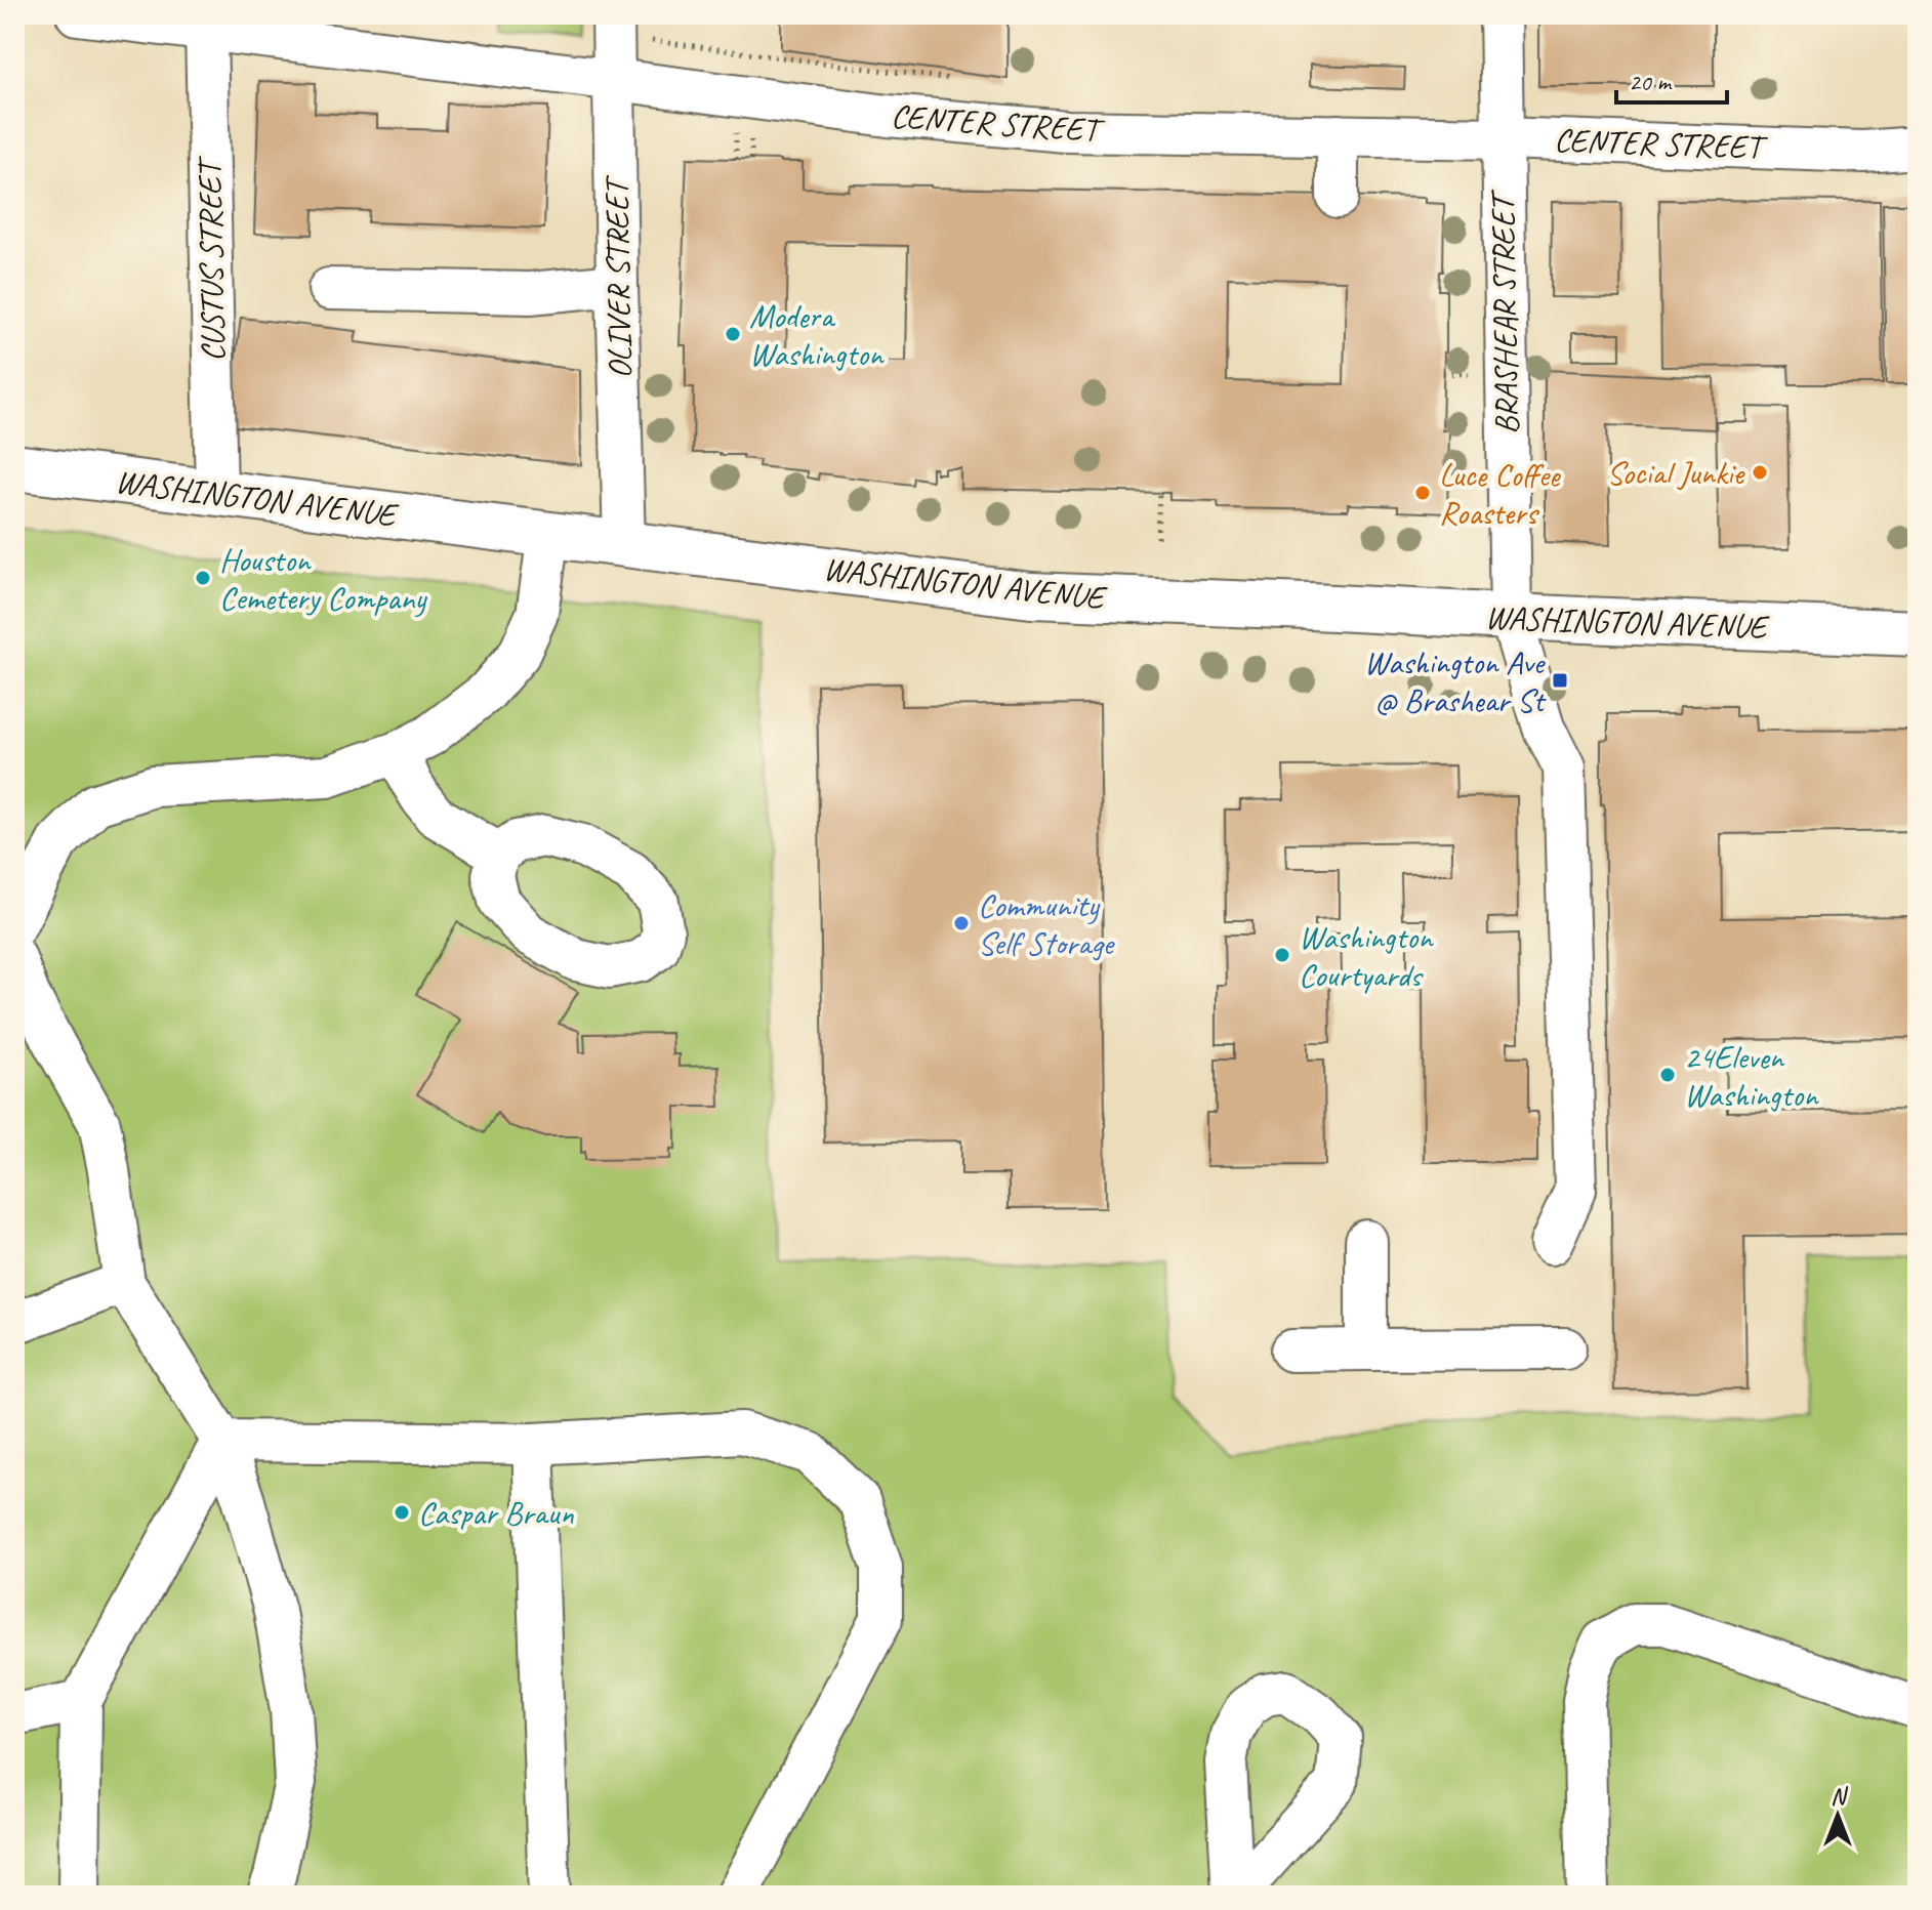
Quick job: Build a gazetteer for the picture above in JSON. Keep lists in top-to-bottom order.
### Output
{
  "streets": {
    "main road": ["WASHINGTON AVENUE"],
    "street": [
      "CENTER STREET",
      "CUSTUS STREET",
      "OLIVER STREET",
      "BRASHEAR STREET"
    ]
  },
  "crossings": [
    ["CENTER STREET", "CUSTUS STREET"],
    ["CENTER STREET", "OLIVER STREET"],
    ["CENTER STREET", "BRASHEAR STREET"],
    ["CUSTUS STREET", "WASHINGTON AVENUE"],
    ["OLIVER STREET", "WASHINGTON AVENUE"],
    ["BRASHEAR STREET", "WASHINGTON AVENUE"]
  ],
  "places": {
    "other": [
      "Modera Washington",
      "Social Junkie",
      "Luce Coffee Roasters",
      "Houston Cemetery Company",
      "Community Self Storage",
      "Washington Courtyards",
      "24Eleven Washington",
      "Caspar Braun"
    ],
    "transit": ["Washington Ave @ Brashear St"]
  },
  "scale_bar": "20 m",
  "north": "top"
}
